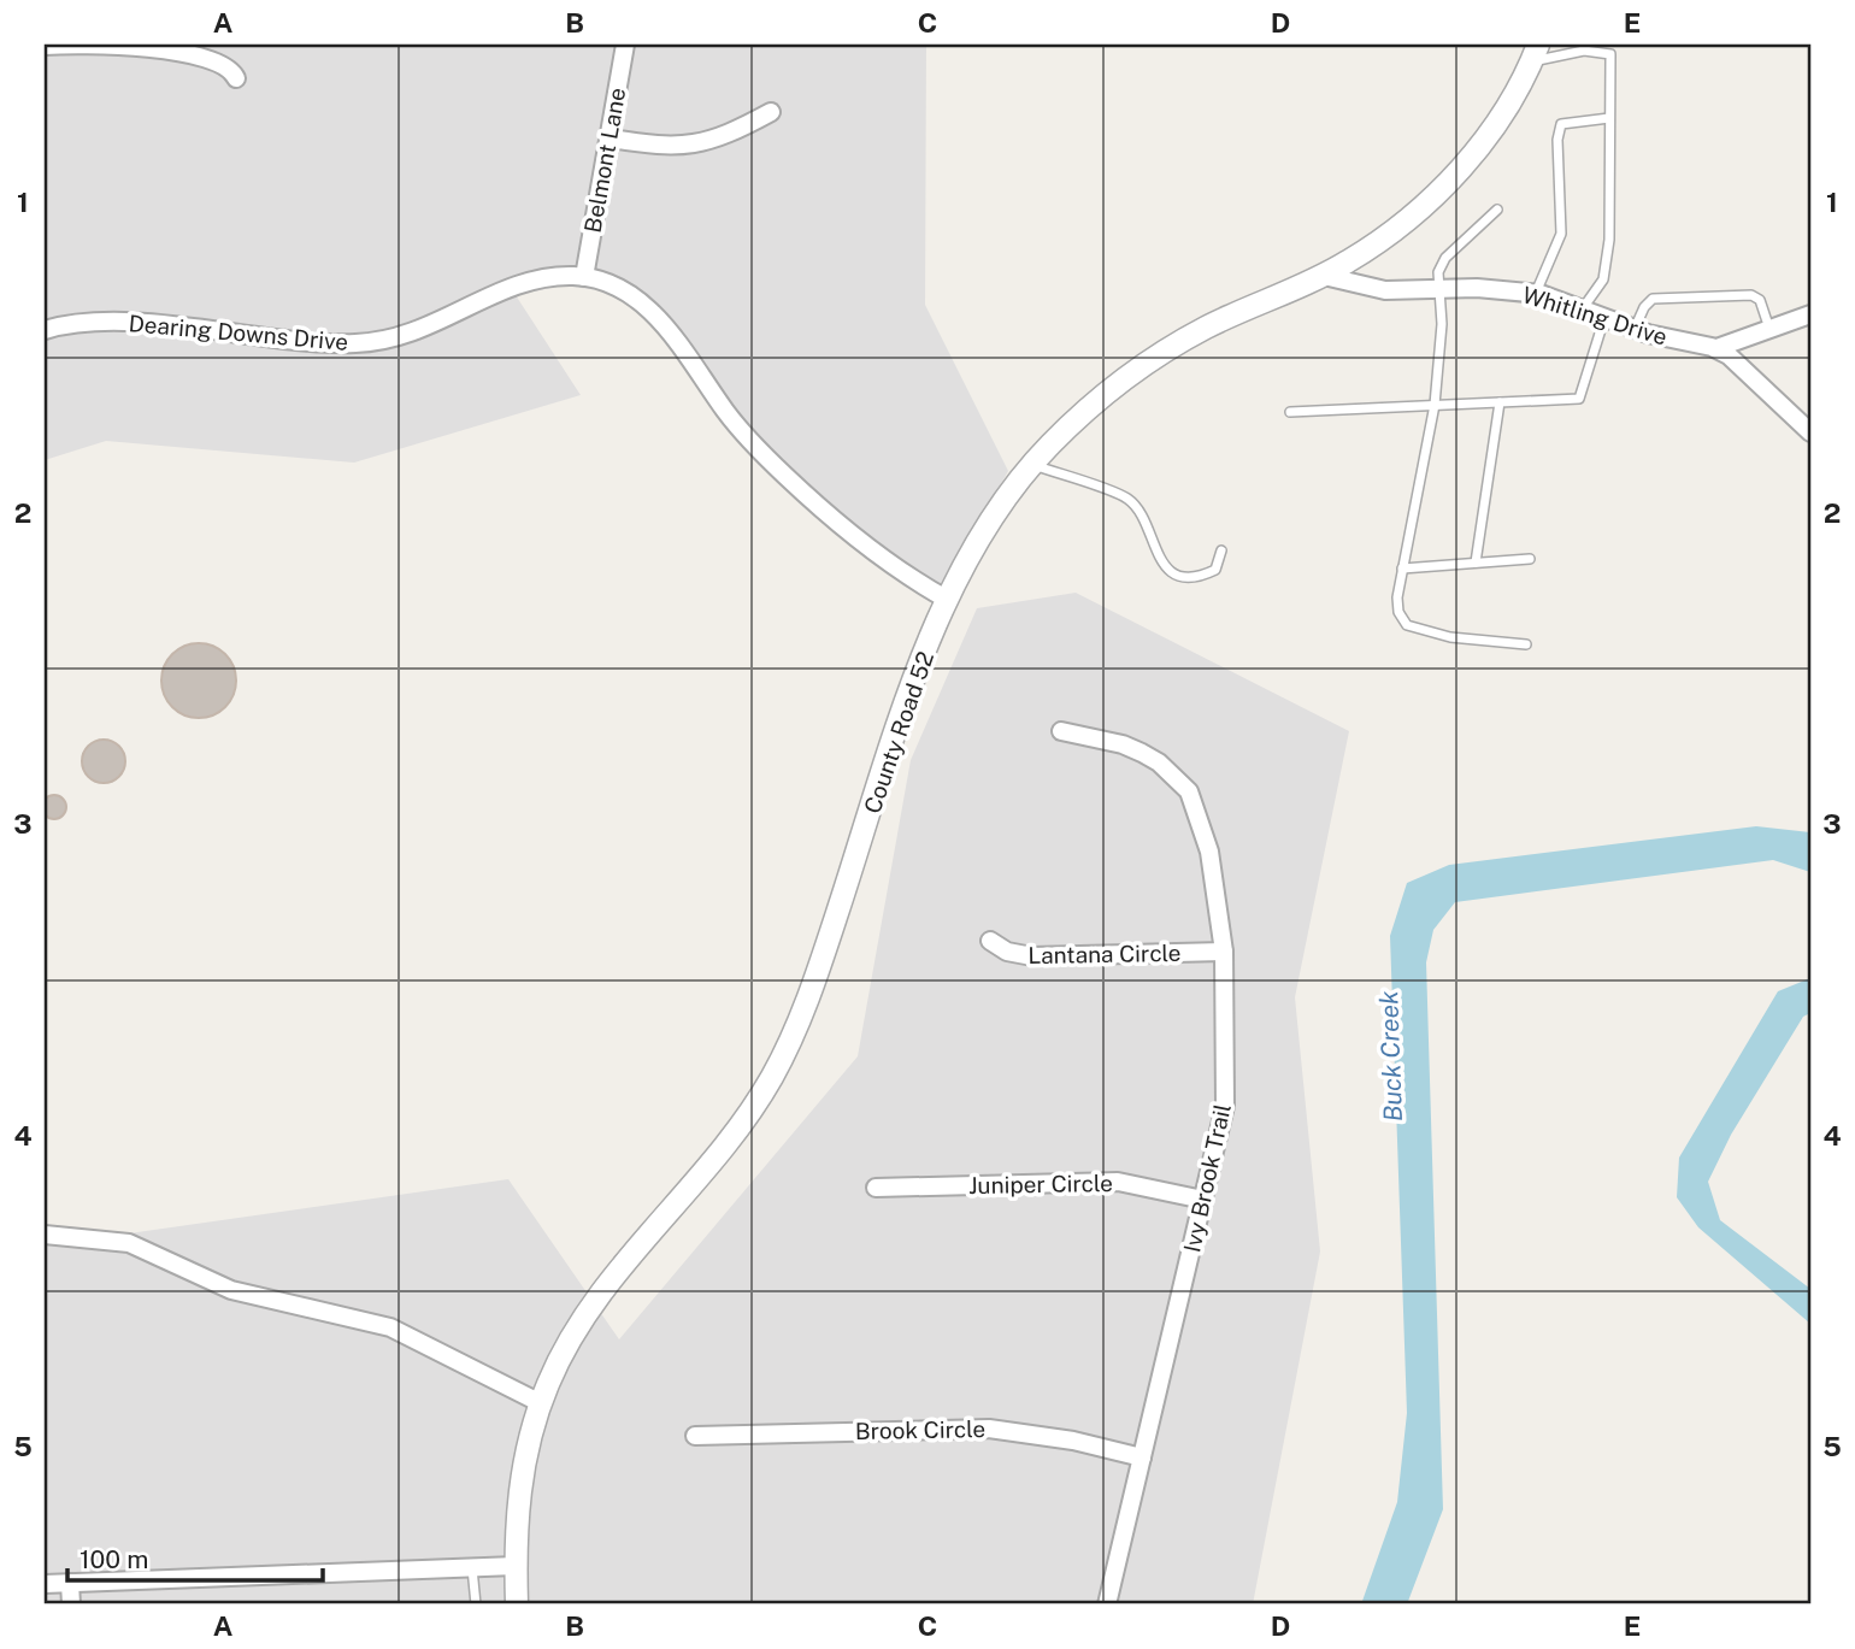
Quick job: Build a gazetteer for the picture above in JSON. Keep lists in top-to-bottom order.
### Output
{
  "streets": {
    "street": [
      "Belmont Lane",
      "Whitling Drive",
      "Dearing Downs Drive",
      "County Road 52",
      "Lantana Circle",
      "Ivy Brook Trail",
      "Juniper Circle",
      "Brook Circle"
    ]
  },
  "crossings": [
    ["Belmont Lane", "Dearing Downs Drive"],
    ["Whitling Drive", "County Road 52"],
    ["Dearing Downs Drive", "County Road 52"],
    ["Lantana Circle", "Ivy Brook Trail"],
    ["Ivy Brook Trail", "Juniper Circle"],
    ["Ivy Brook Trail", "Brook Circle"]
  ],
  "water": ["Buck Creek"],
  "scale_bar": "100 m",
  "grid": {
    "columns": [
      "A",
      "B",
      "C",
      "D",
      "E"
    ],
    "rows": [
      "1",
      "2",
      "3",
      "4",
      "5"
    ]
  }
}
